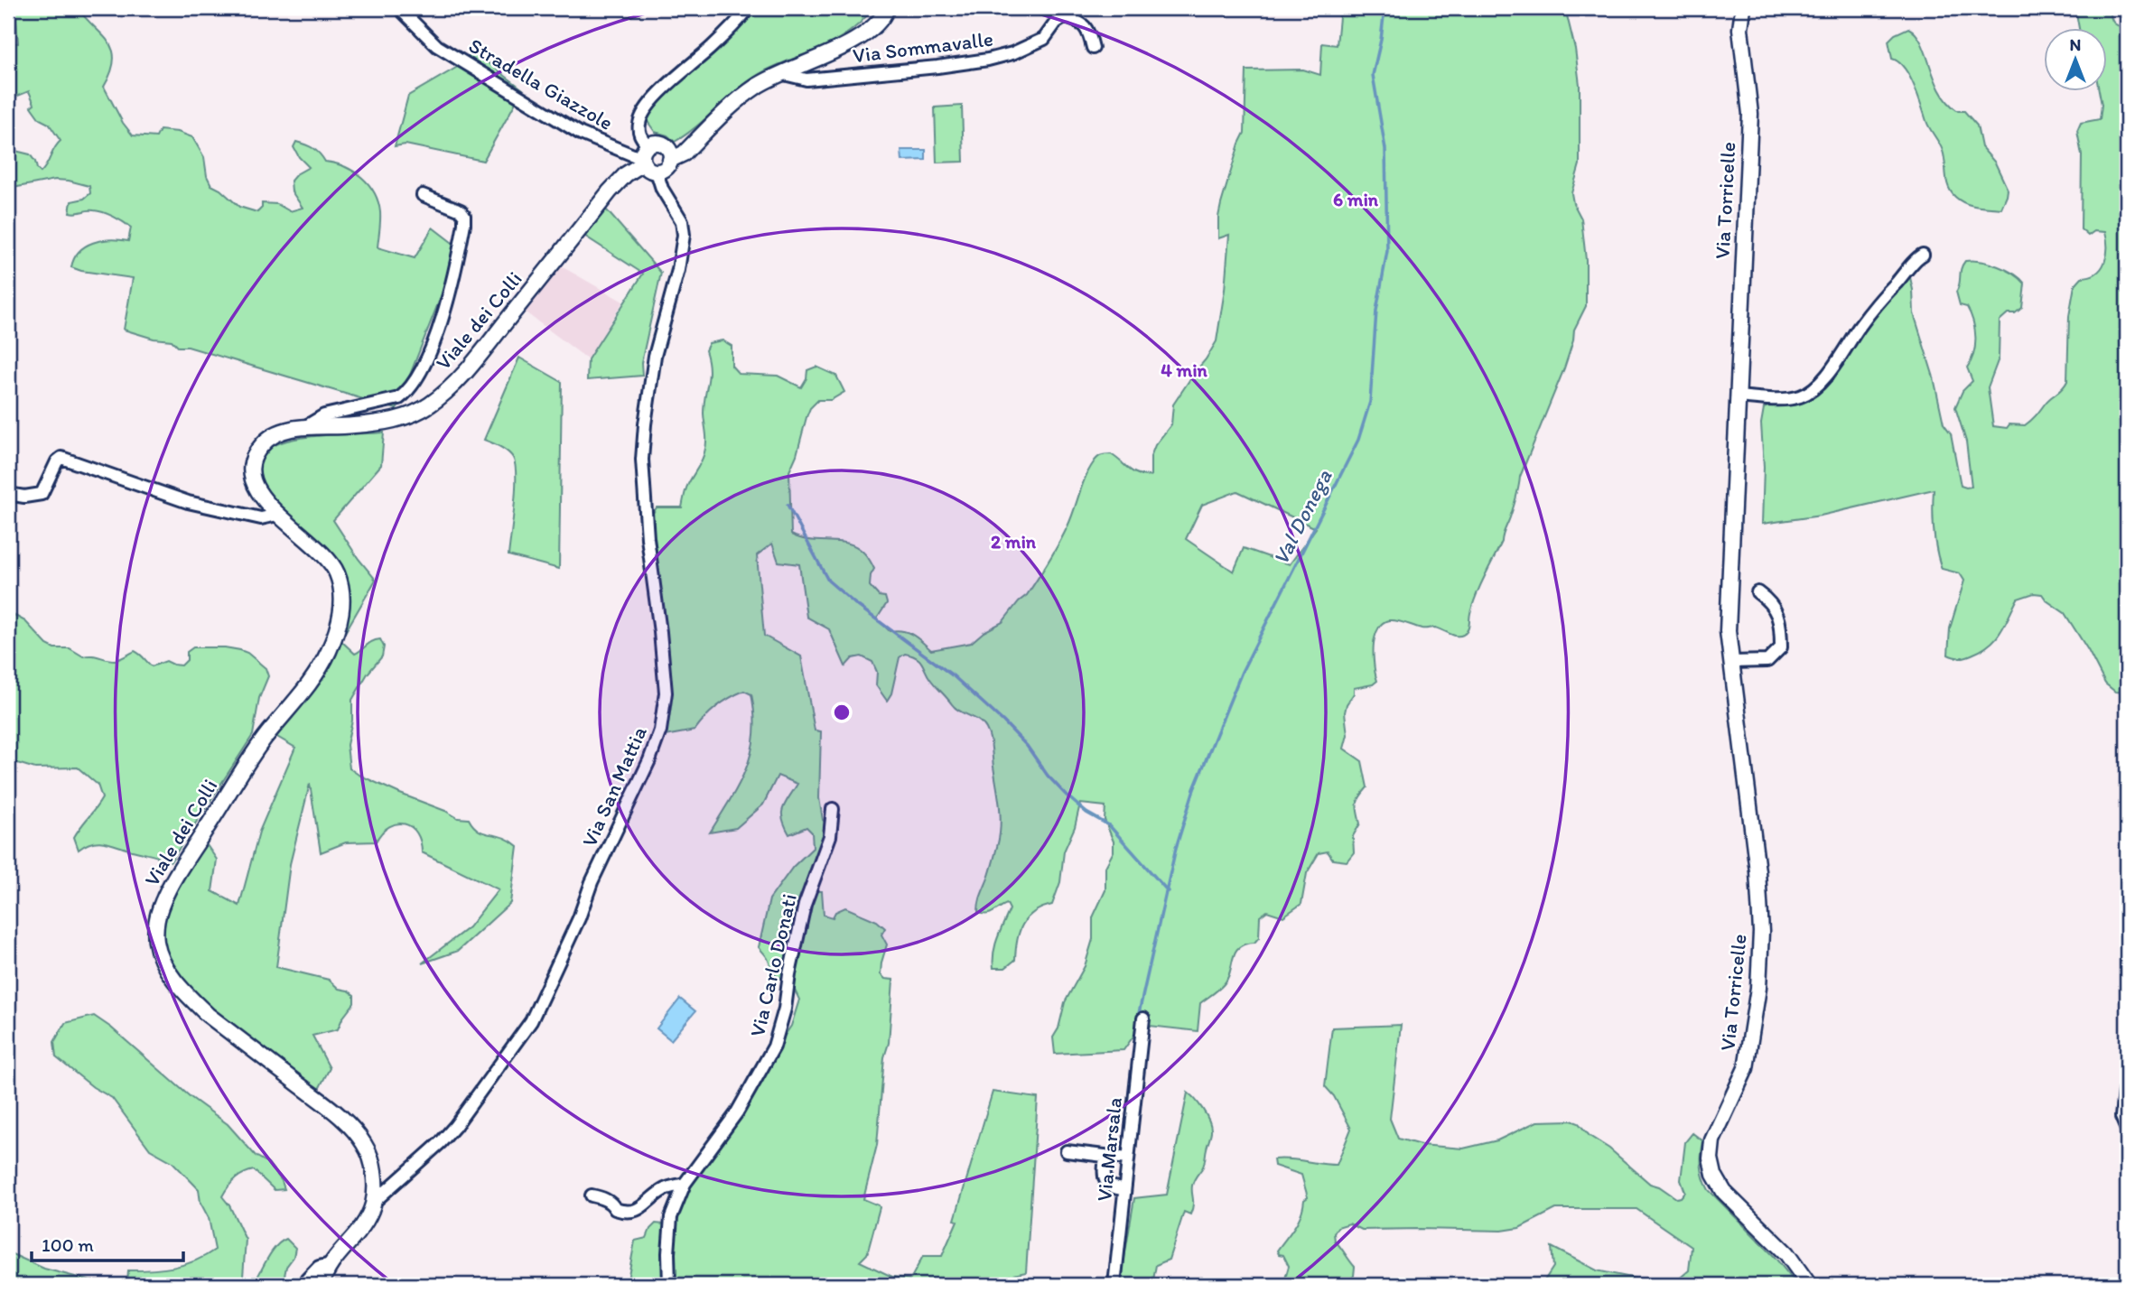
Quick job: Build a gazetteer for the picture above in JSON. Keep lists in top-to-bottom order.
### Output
{
  "streets": {
    "street": [
      "Via Sommavalle",
      "Stradella Giazzole",
      "Via Torricelle",
      "Viale dei Colli",
      "Via San Mattia",
      "Via Carlo Donati",
      "Via Marsala"
    ]
  },
  "crossings": [
    ["Stradella Giazzole", "Viale dei Colli"],
    ["Stradella Giazzole", "Via San Mattia"],
    ["Viale dei Colli", "Via San Mattia"]
  ],
  "water": ["Val Donega"],
  "scale_bar": "100 m",
  "north": "top",
  "rings": ["6 min", "4 min", "2 min"]
}
